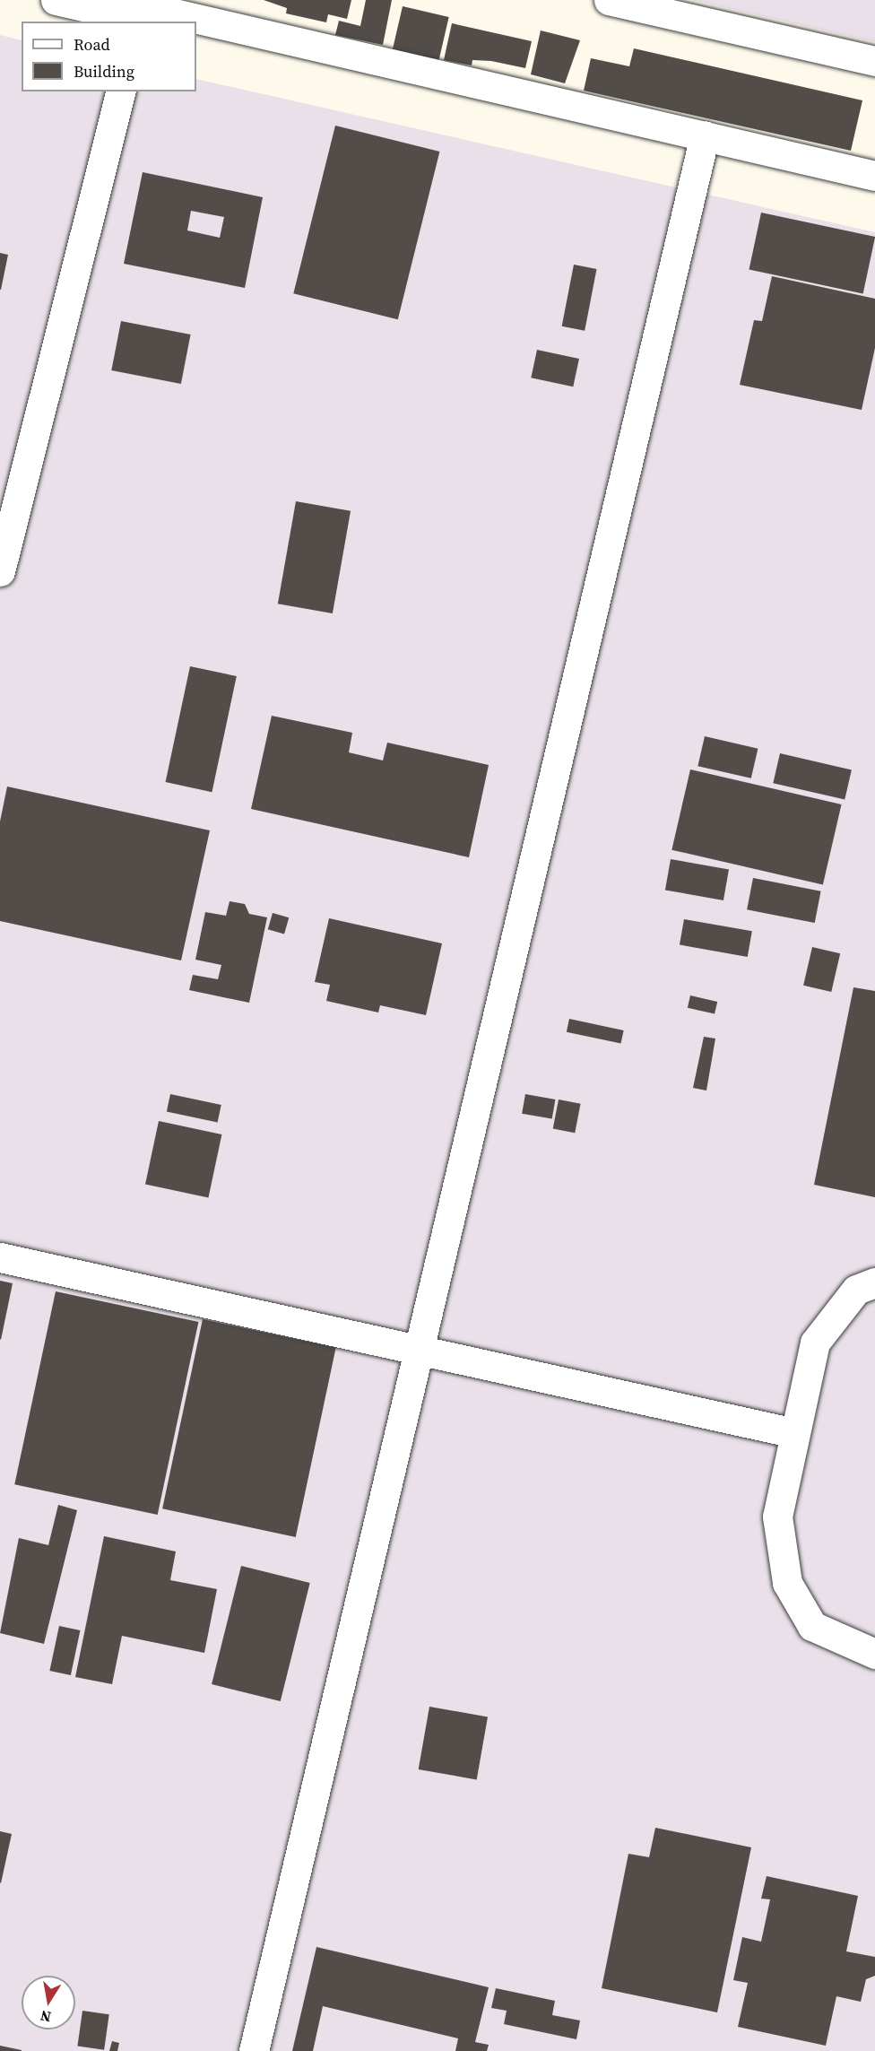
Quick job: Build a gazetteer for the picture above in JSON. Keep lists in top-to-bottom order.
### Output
{
  "legend": ["Road", "Building"],
  "north": "bottom"
}
